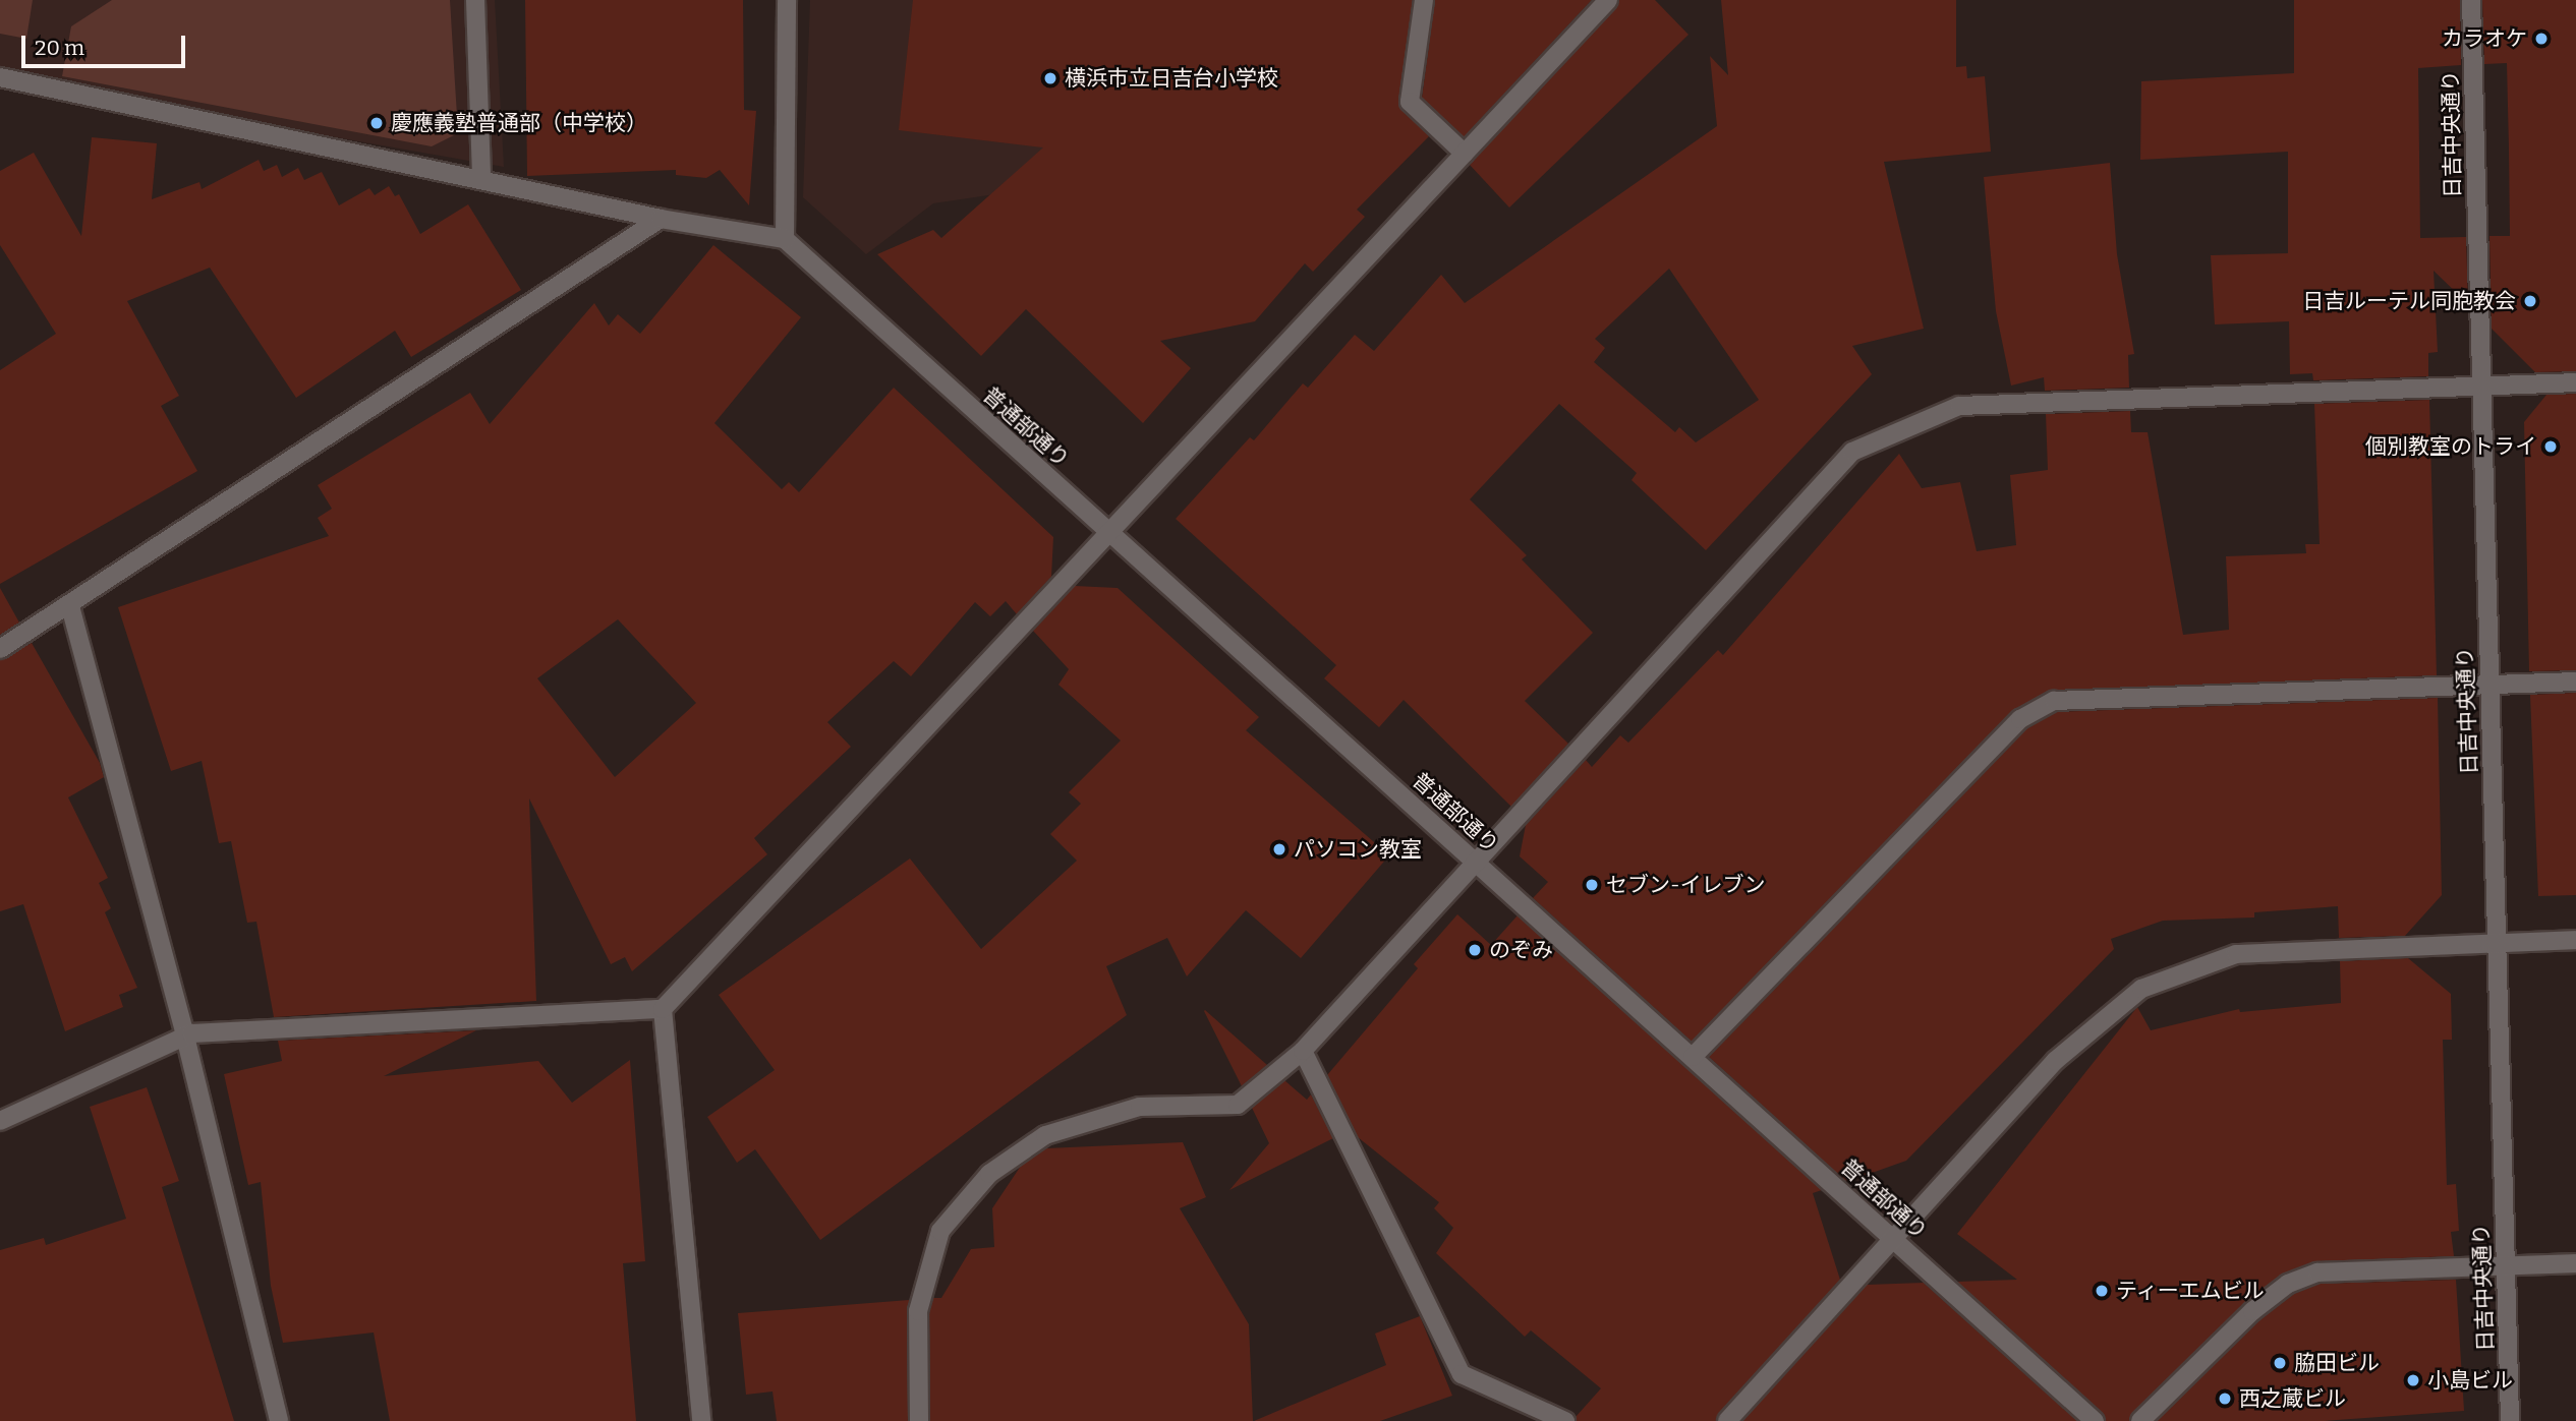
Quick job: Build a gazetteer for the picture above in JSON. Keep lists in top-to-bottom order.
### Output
{
  "streets": {
    "street": ["日吉中央通り", "普通部通り"]
  },
  "places": [
    "カラオケ",
    "横浜市立日吉台小学校",
    "慶應義塾普通部（中学校）",
    "日吉ルーテル同胞教会",
    "個別教室のトライ",
    "パソコン教室",
    "セブン-イレブン",
    "のぞみ",
    "ティーエムビル",
    "脇田ビル",
    "小島ビル",
    "西之蔵ビル"
  ],
  "scale_bar": "20 m"
}
